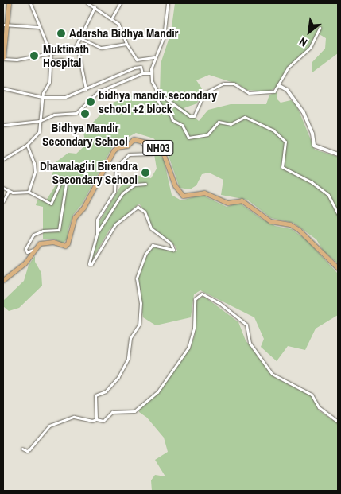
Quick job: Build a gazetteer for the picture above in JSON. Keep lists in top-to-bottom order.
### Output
{
  "streets": {
    "main road": ["NH03"]
  },
  "places": [
    "Adarsha Bidhya Mandir",
    "Muktinath Hospital",
    "bidhya mandir secondary school +2 block",
    "Bidhya Mandir Secondary School",
    "Dhawalagiri Birendra Secondary School"
  ],
  "north": "bottom left"
}
